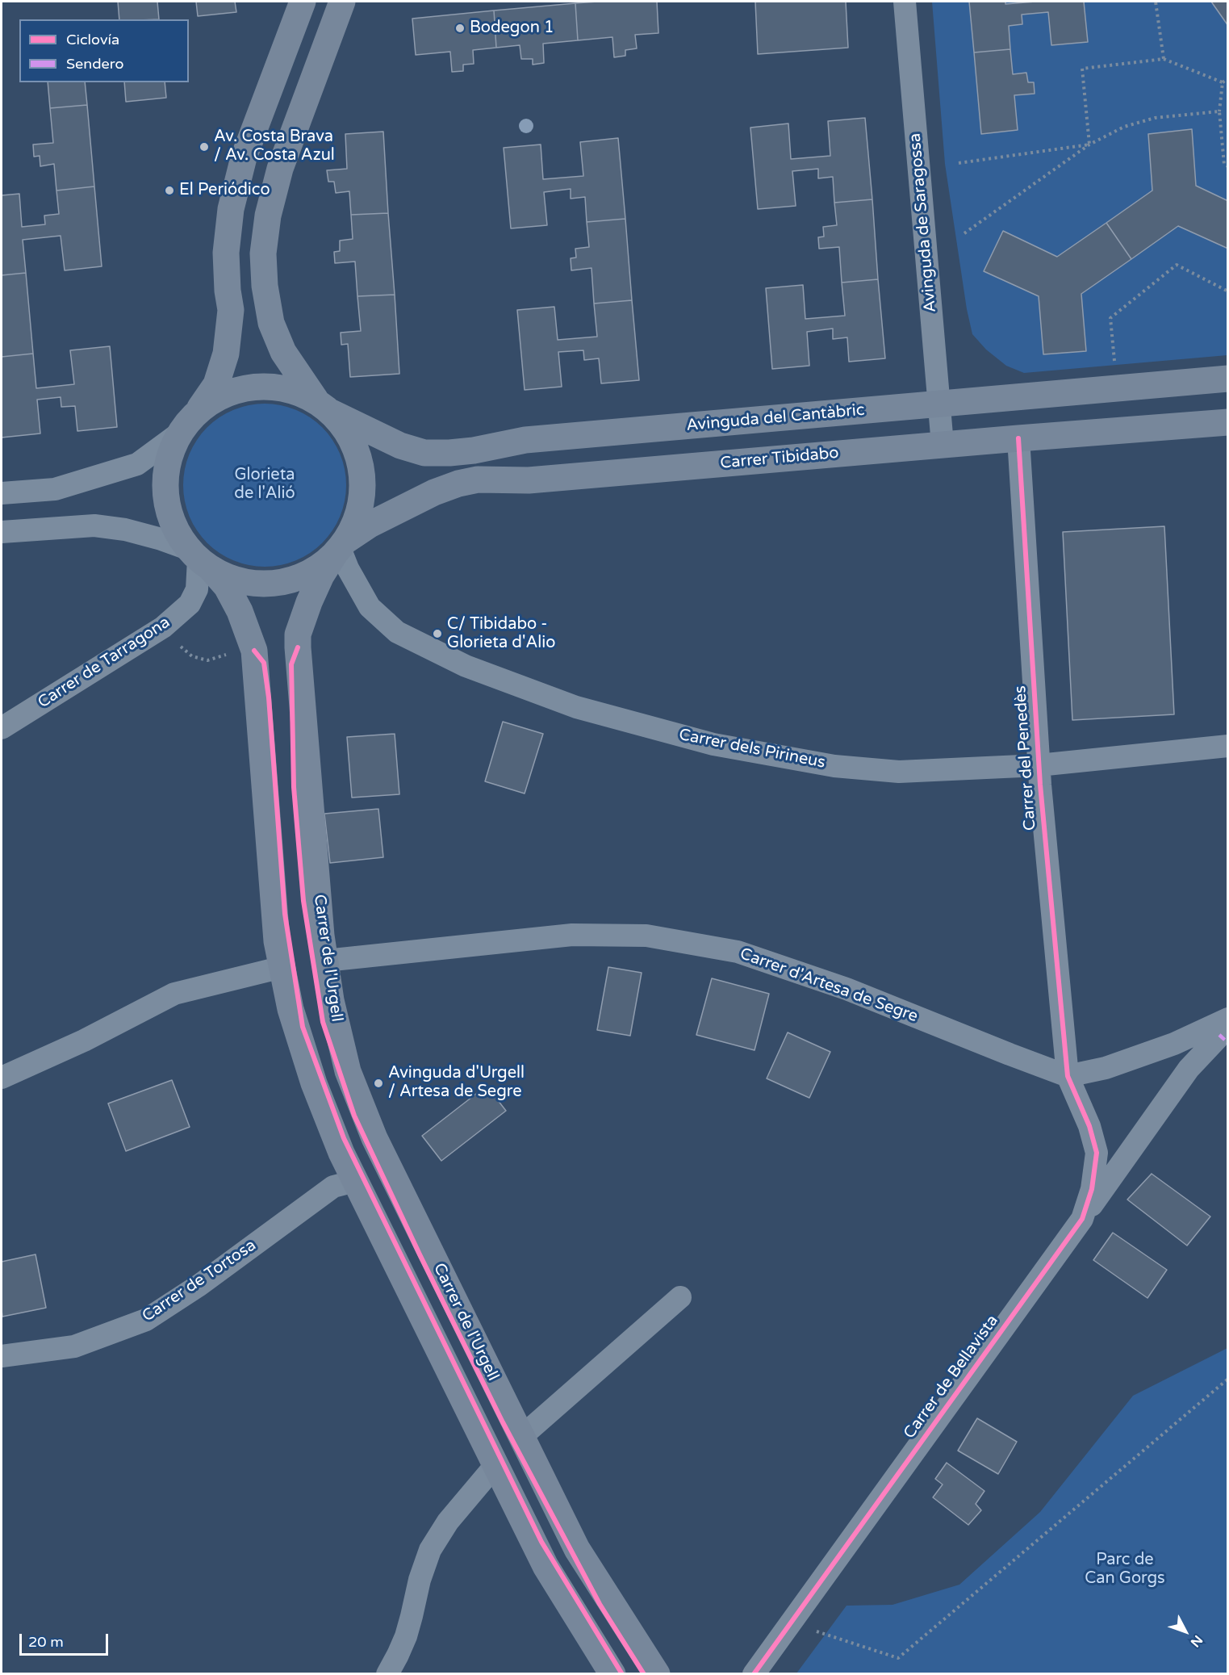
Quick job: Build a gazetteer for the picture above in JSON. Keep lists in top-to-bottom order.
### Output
{
  "streets": {
    "street": [
      "Avinguda de Saragossa",
      "Avinguda del Cantàbric",
      "Carrer Tibidabo",
      "Carrer de Tarragona",
      "Carrer dels Pirineus",
      "Carrer del Penedès",
      "Carrer de l'Urgell",
      "Carrer d'Artesa de Segre",
      "Carrer de Tortosa",
      "Carrer de Bellavista"
    ]
  },
  "crossings": [
    ["Avinguda de Saragossa", "Avinguda del Cantàbric"],
    ["Avinguda de Saragossa", "Carrer Tibidabo"],
    ["Carrer Tibidabo", "Carrer dels Pirineus"],
    ["Carrer Tibidabo", "Carrer del Penedès"],
    ["Carrer Tibidabo", "Carrer de l'Urgell"],
    ["Carrer dels Pirineus", "Carrer del Penedès"],
    ["Carrer dels Pirineus", "Carrer de l'Urgell"],
    ["Carrer del Penedès", "Carrer d'Artesa de Segre"],
    ["Carrer del Penedès", "Carrer de Bellavista"],
    ["Carrer de l'Urgell", "Carrer d'Artesa de Segre"],
    ["Carrer d'Artesa de Segre", "Carrer de Bellavista"]
  ],
  "parks": ["Glorieta de l'Alió", "Parc de Can Gorgs"],
  "places": [
    "Bodegon 1",
    "Av. Costa Brava / Av. Costa Azul",
    "El Periódico",
    "C/ Tibidabo - Glorieta d'Alio",
    "Avinguda d'Urgell / Artesa de Segre"
  ],
  "legend": ["Ciclovía", "Sendero"],
  "scale_bar": "20 m",
  "north": "bottom right"
}
